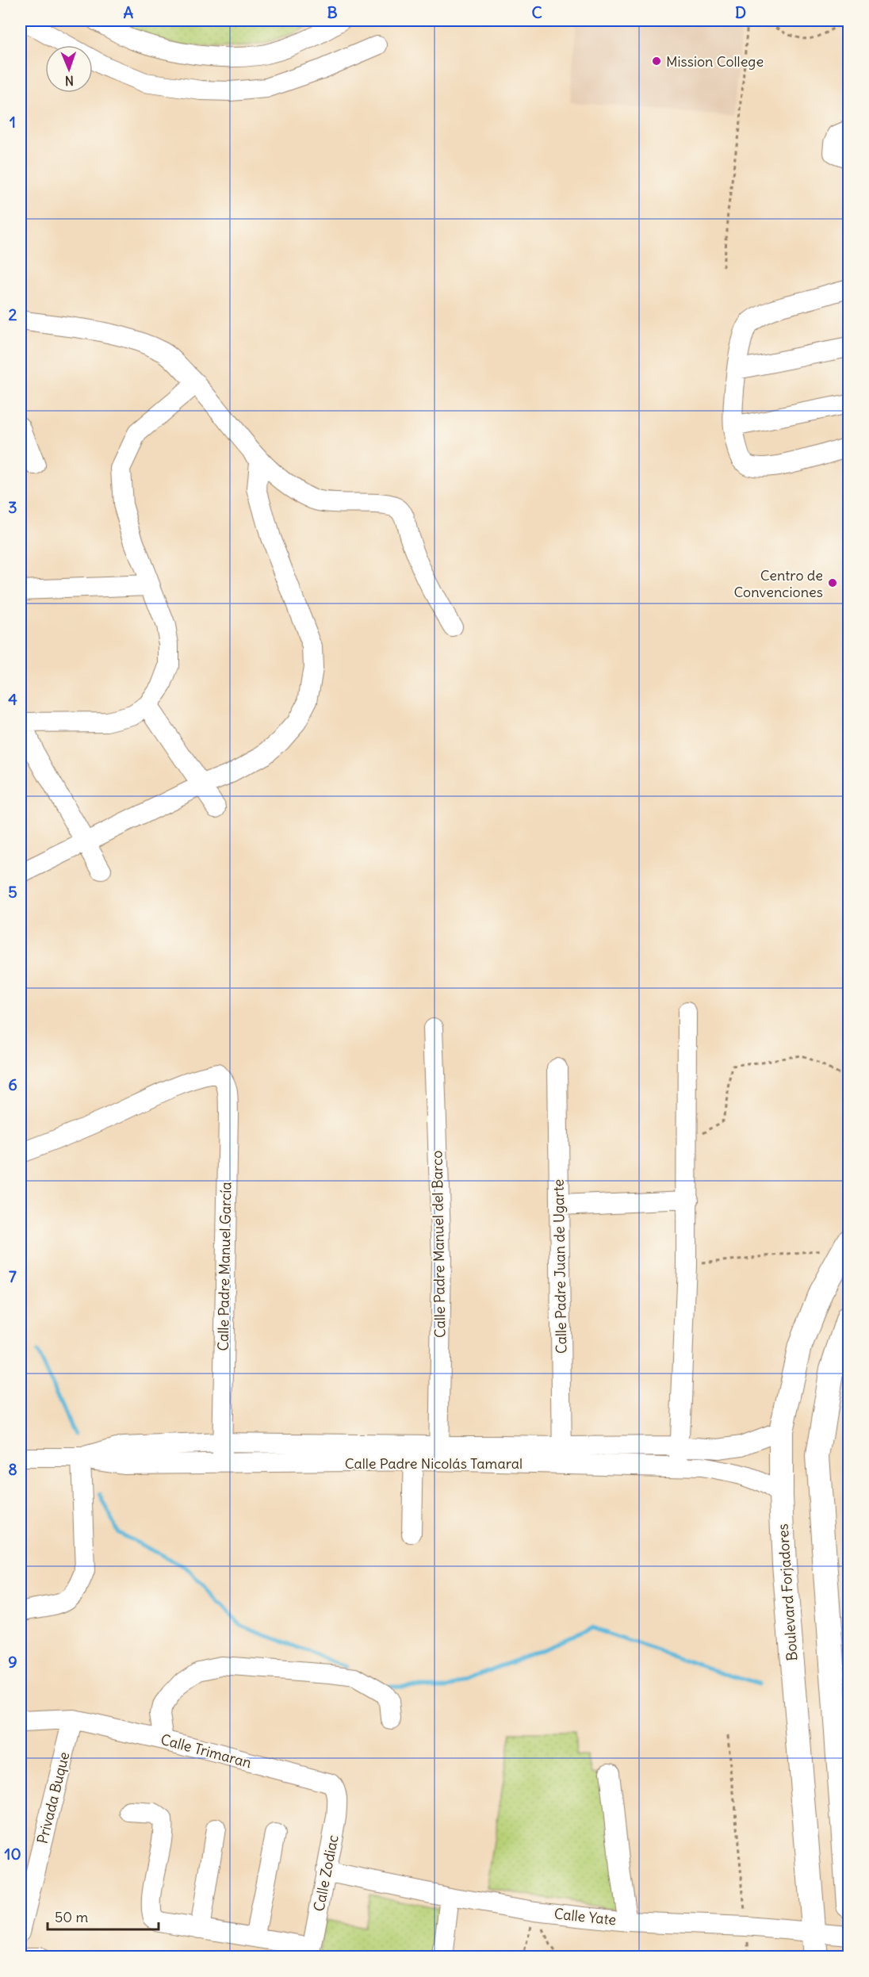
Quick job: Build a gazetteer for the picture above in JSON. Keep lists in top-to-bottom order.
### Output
{
  "streets": {
    "main road": ["Boulevard Forjadores"],
    "street": [
      "Calle Padre Manuel del Barco",
      "Calle Padre Manuel García",
      "Calle Padre Juan de Ugarte",
      "Calle Padre Nicolás Tamaral",
      "Calle Trimaran",
      "Privada Buque",
      "Calle Zodiac",
      "Calle Yate"
    ]
  },
  "crossings": [
    ["Calle Padre Manuel del Barco", "Calle Padre Nicolás Tamaral"],
    ["Calle Padre Manuel García", "Calle Padre Nicolás Tamaral"],
    ["Calle Padre Juan de Ugarte", "Calle Padre Nicolás Tamaral"],
    ["Calle Padre Nicolás Tamaral", "Boulevard Forjadores"],
    ["Boulevard Forjadores", "Calle Yate"],
    ["Calle Trimaran", "Privada Buque"],
    ["Calle Trimaran", "Calle Zodiac"],
    ["Calle Zodiac", "Calle Yate"]
  ],
  "places": ["Mission College", "Centro de Convenciones"],
  "scale_bar": "50 m",
  "north": "bottom",
  "grid": {
    "columns": [
      "A",
      "B",
      "C",
      "D"
    ],
    "rows": [
      "1",
      "2",
      "3",
      "4",
      "5",
      "6",
      "7",
      "8",
      "9",
      "10"
    ]
  }
}
